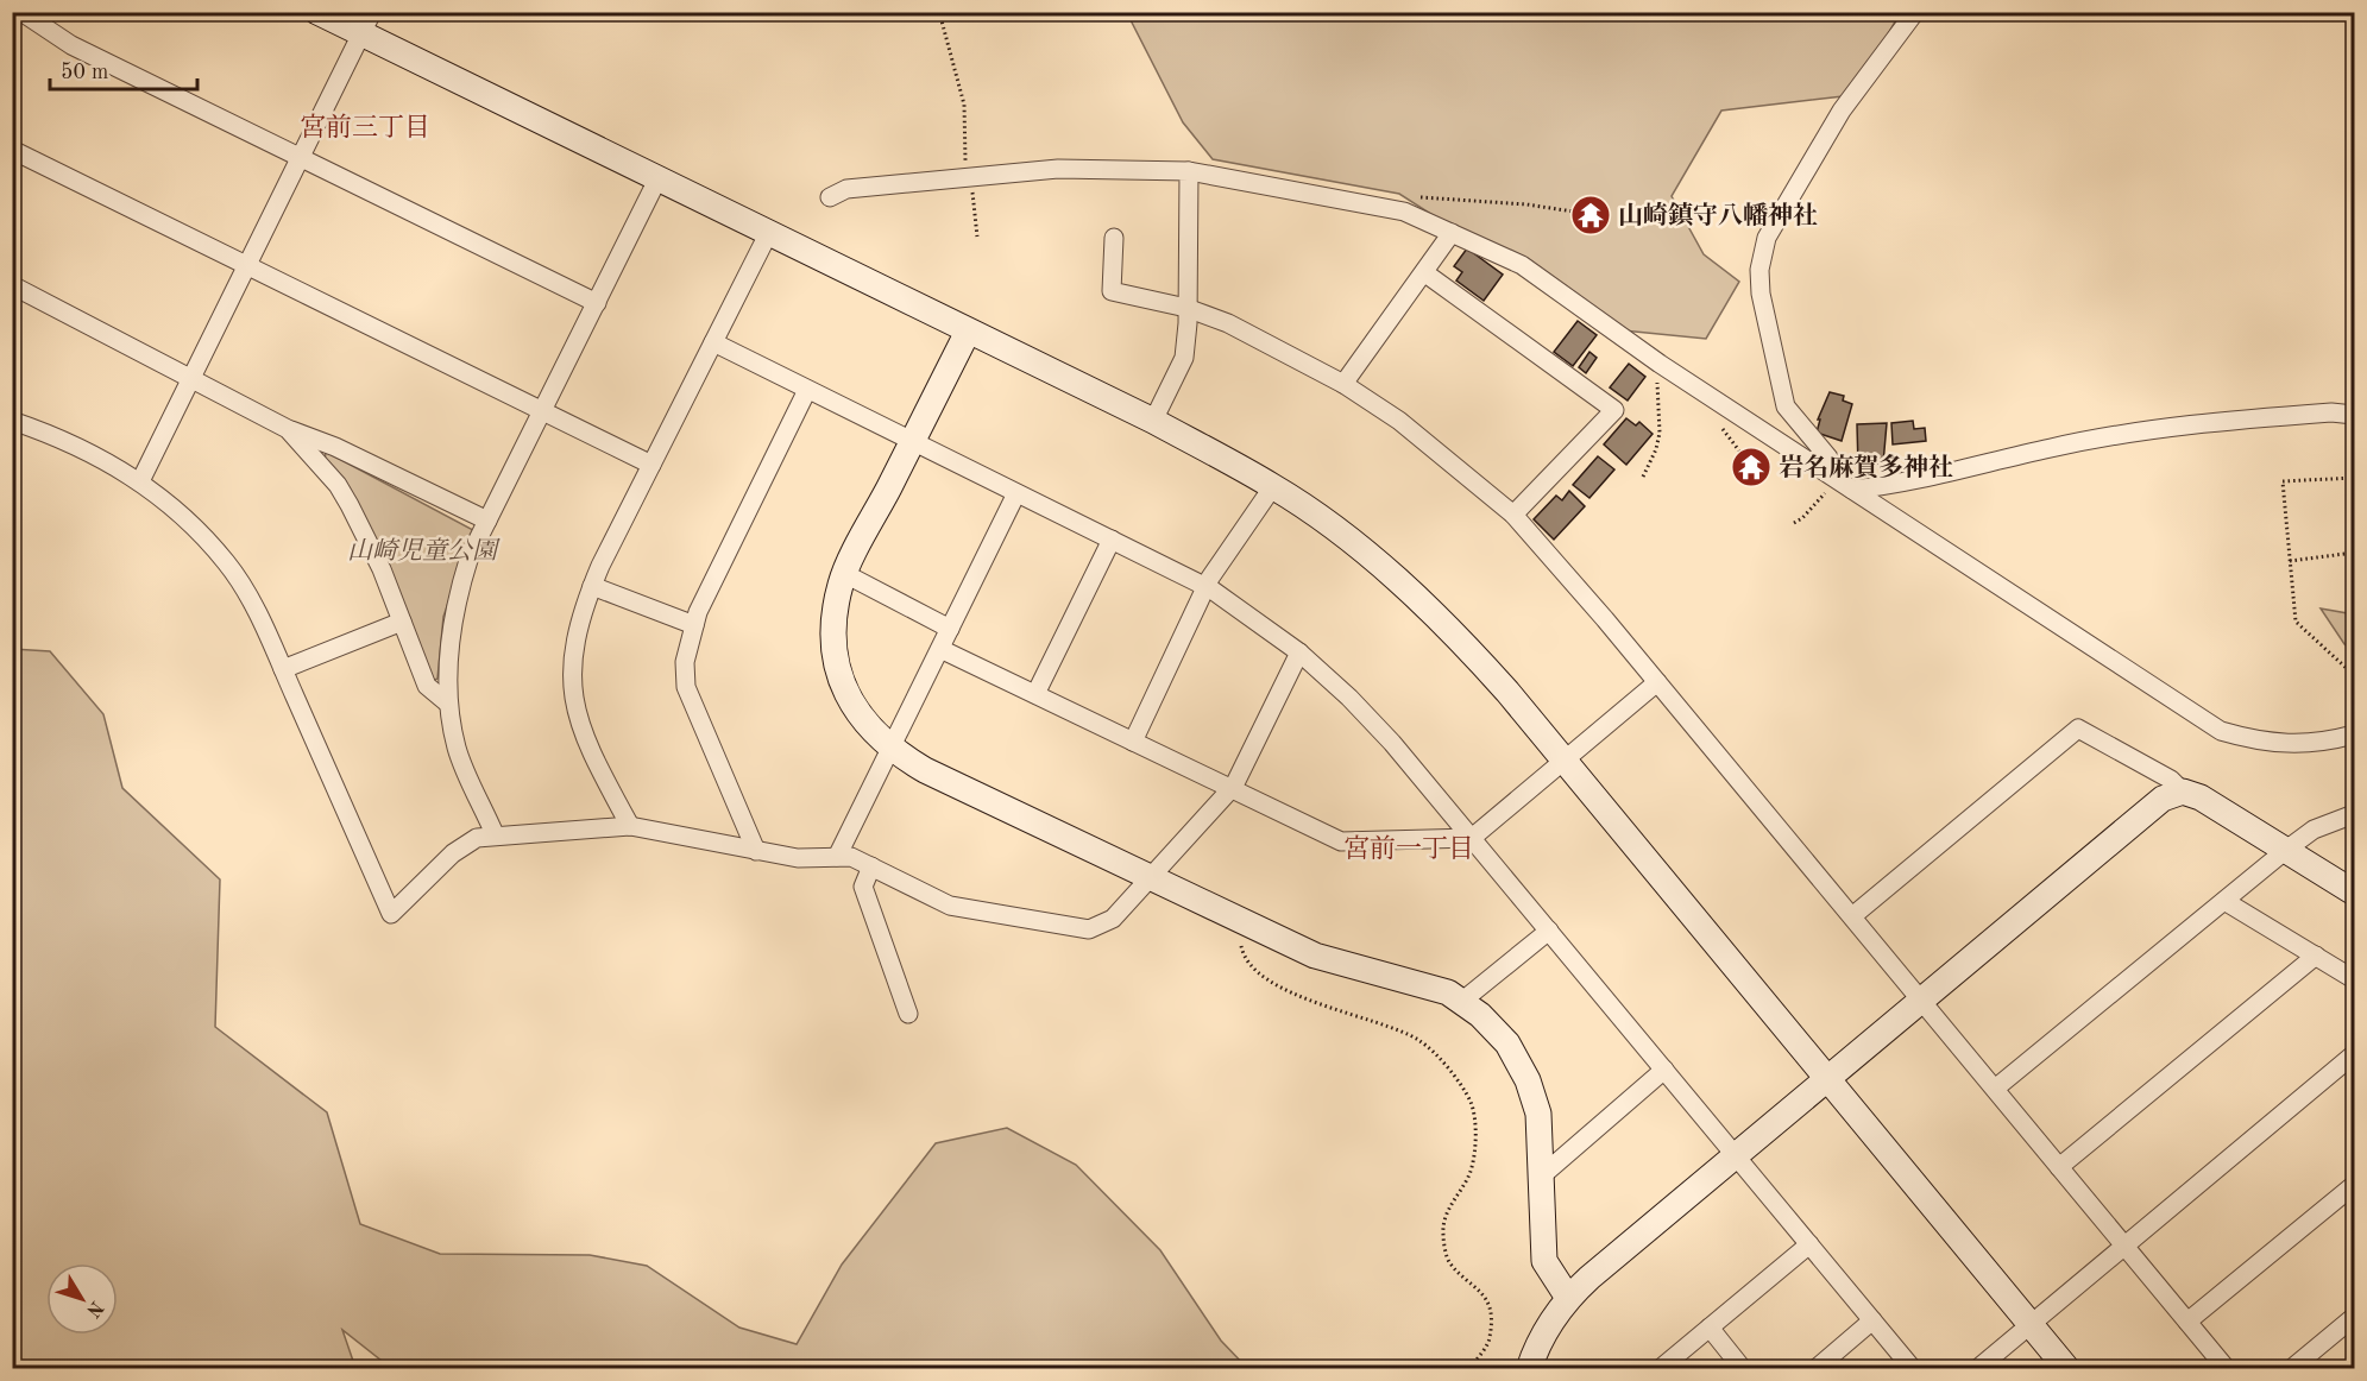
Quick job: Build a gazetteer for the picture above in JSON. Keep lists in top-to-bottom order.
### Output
{
  "districts": ["宮前三丁目", "宮前一丁目"],
  "parks": ["山崎児童公園"],
  "places": {
    "temple": ["山崎鎮守八幡神社", "岩名麻賀多神社"]
  },
  "scale_bar": "50 m",
  "north": "bottom right"
}
